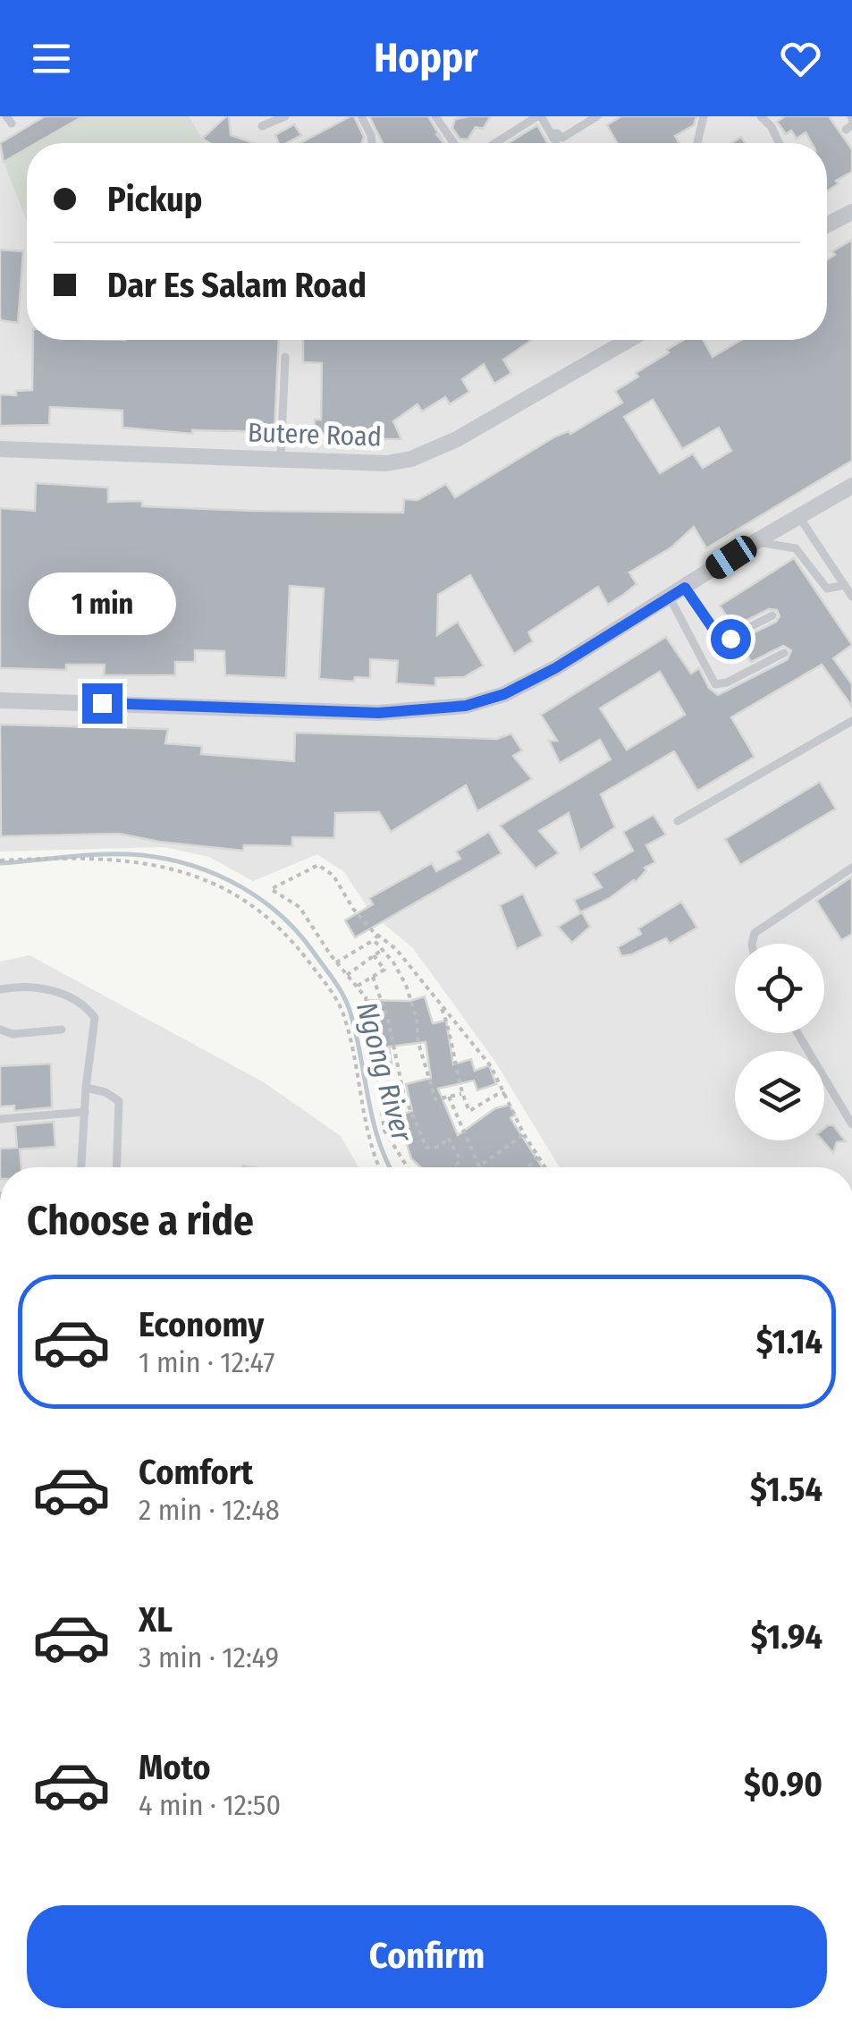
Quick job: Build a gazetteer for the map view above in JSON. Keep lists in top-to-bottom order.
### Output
{
  "streets": {
    "street": ["Butere Road"]
  },
  "water": ["Ngong River"],
  "page": {
    "header": "Hoppr",
    "banner": ["Pickup", "Dar Es Salam Road"],
    "bubble": "1 min",
    "heading": "Choose a ride",
    "list": [
      {
        "name": "Economy",
        "note": "1 min · 12:47",
        "value": "$1.14"
      },
      {
        "name": "Comfort",
        "note": "2 min · 12:48",
        "value": "$1.54"
      },
      {
        "name": "XL",
        "note": "3 min · 12:49",
        "value": "$1.94"
      },
      {
        "name": "Moto",
        "note": "4 min · 12:50",
        "value": "$0.90"
      }
    ],
    "buttons": "Confirm"
  }
}
